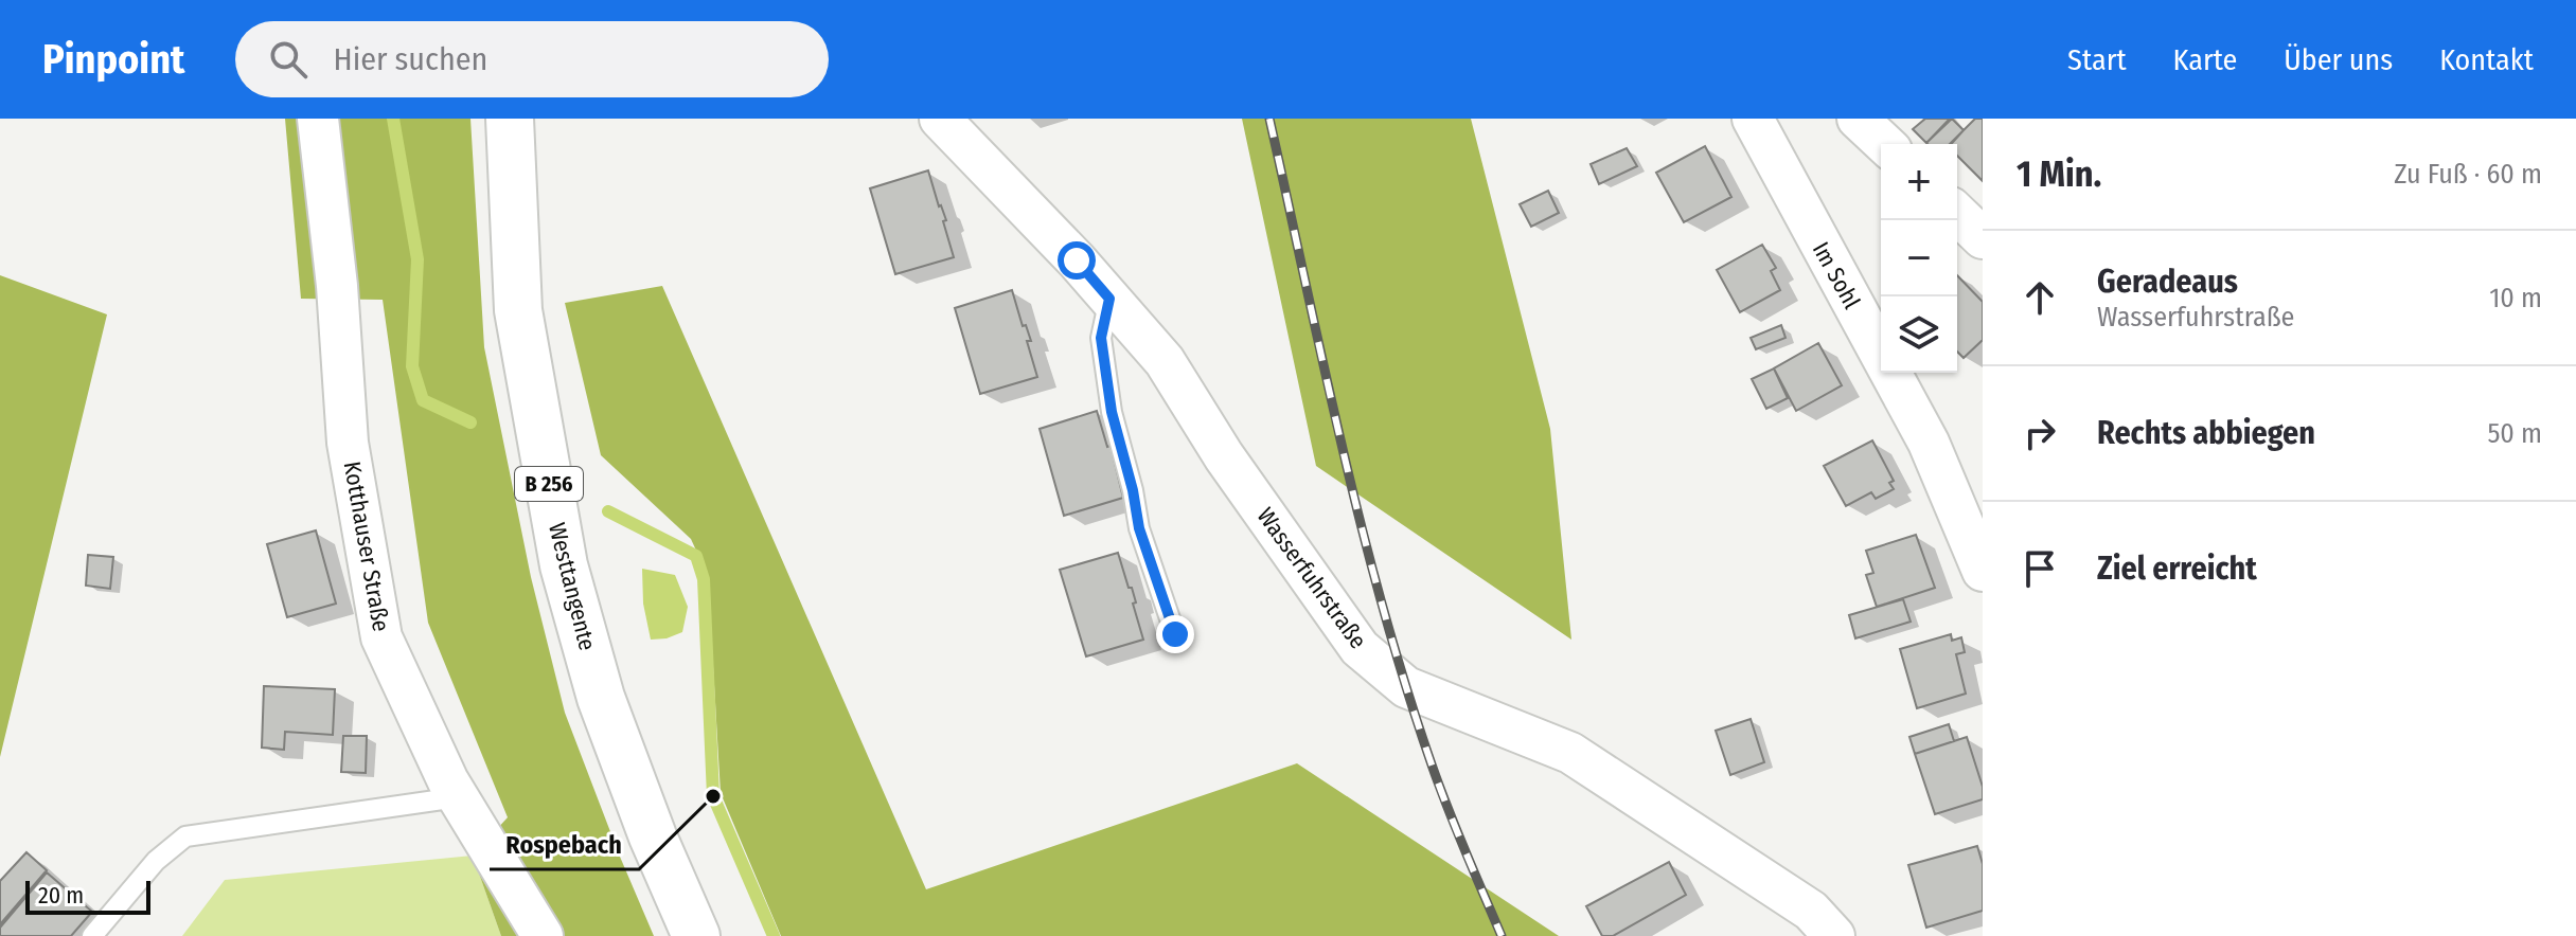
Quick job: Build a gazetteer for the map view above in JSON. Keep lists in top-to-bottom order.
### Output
{
  "streets": {
    "main road": ["B 256", "Westtangente"],
    "street": ["Im Sohl", "Kotthauser Straße", "Wasserfuhrstraße"]
  },
  "places": ["Rospebach"],
  "scale_bar": "20 m",
  "page": {
    "header": "Pinpoint",
    "search": "Hier suchen",
    "nav": [
      "Start",
      "Karte",
      "Über uns",
      "Kontakt"
    ],
    "heading": ["1 Min.", "Zu Fuß · 60 m"],
    "map_buttons": ["+", "−"],
    "list": [
      ["Geradeaus", "Wasserfuhrstraße", "10 m"],
      ["Rechts abbiegen", "50 m"],
      "Ziel erreicht"
    ],
    "scale": "20 m"
  }
}
